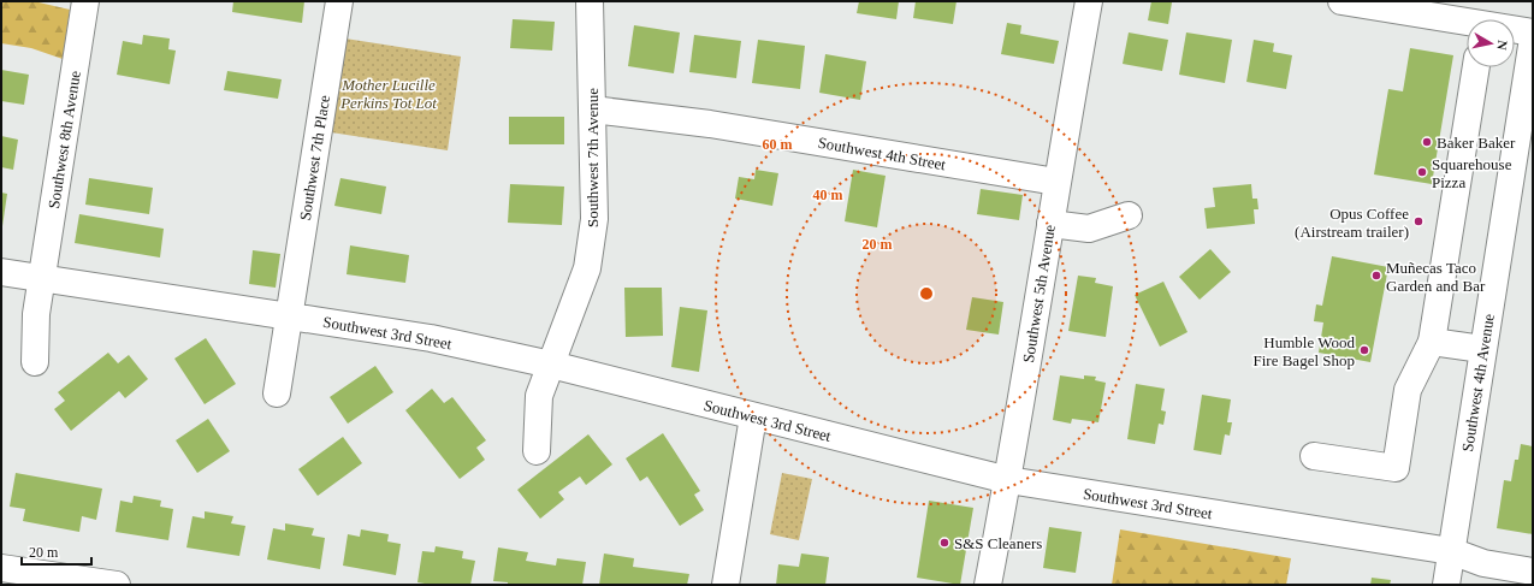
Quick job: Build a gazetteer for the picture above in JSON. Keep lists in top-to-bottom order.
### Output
{
  "streets": {
    "street": [
      "Southwest 8th Avenue",
      "Southwest 4th Street",
      "Southwest 7th Place",
      "Southwest 7th Avenue",
      "Southwest 5th Avenue",
      "Southwest 3rd Street",
      "Southwest 4th Avenue"
    ]
  },
  "crossings": [
    ["Southwest 8th Avenue", "Southwest 3rd Street"],
    ["Southwest 4th Street", "Southwest 7th Avenue"],
    ["Southwest 4th Street", "Southwest 5th Avenue"],
    ["Southwest 7th Place", "Southwest 3rd Street"],
    ["Southwest 7th Avenue", "Southwest 3rd Street"],
    ["Southwest 5th Avenue", "Southwest 3rd Street"],
    ["Southwest 3rd Street", "Southwest 4th Avenue"]
  ],
  "parks": ["Mother Lucille Perkins Tot Lot"],
  "places": [
    "Baker Baker",
    "Squarehouse Pizza",
    "Opus Coffee (Airstream trailer)",
    "Muñecas Taco Garden and Bar",
    "Humble Wood Fire Bagel Shop",
    "S&S Cleaners"
  ],
  "scale_bar": "20 m",
  "north": "right",
  "rings": ["60 m", "40 m", "20 m"]
}
